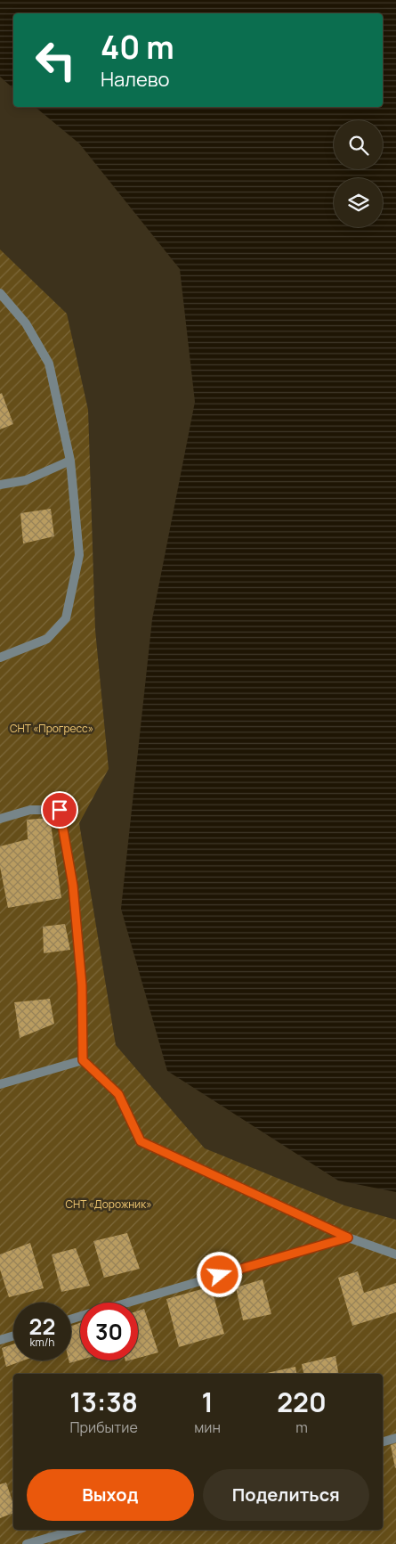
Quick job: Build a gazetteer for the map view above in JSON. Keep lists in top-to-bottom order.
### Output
{
  "parks": ["СНТ «Прогресс»", "СНТ «Дорожник»"],
  "page": {
    "turn": ["40 m", "Налево"],
    "speed": "22 km/h",
    "limit": "30",
    "eta": [
      "13:38",
      "Прибытие",
      "1",
      "мин",
      "220",
      "m"
    ],
    "buttons": ["Выход", "Поделиться"]
  }
}
